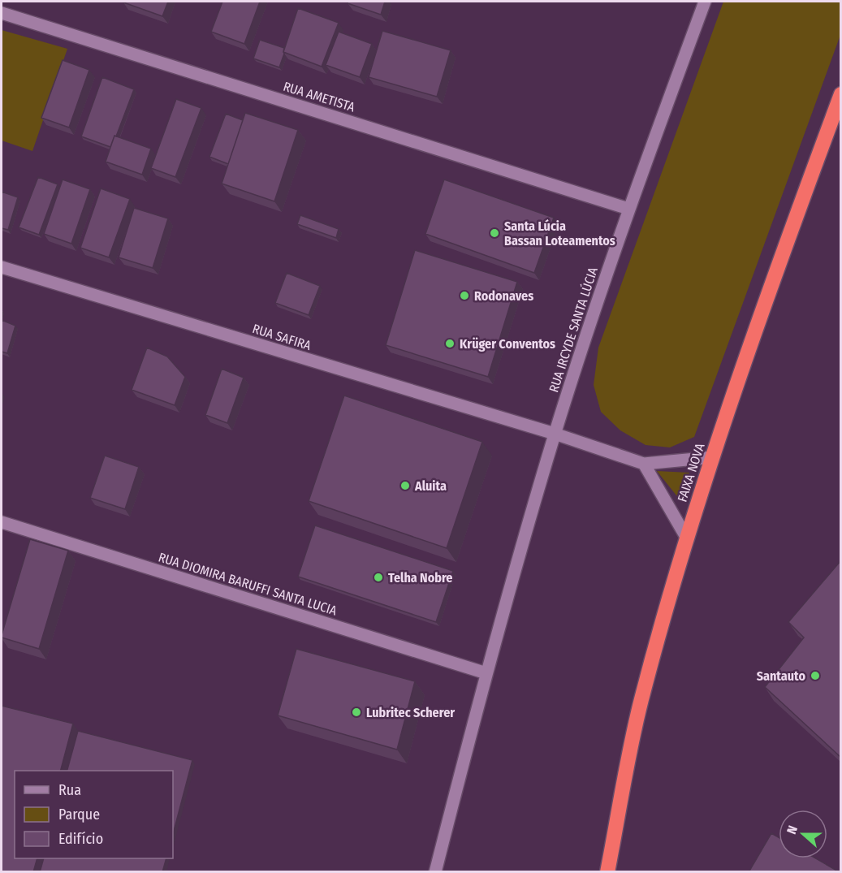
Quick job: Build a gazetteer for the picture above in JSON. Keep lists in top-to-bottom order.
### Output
{
  "streets": {
    "highway": ["FAIXA NOVA"],
    "street": [
      "RUA AMETISTA",
      "RUA IRCYDE SANTA LÚCIA",
      "RUA SAFIRA",
      "RUA DIOMIRA BARUFFI SANTA LUCIA"
    ]
  },
  "crossings": [
    ["RUA AMETISTA", "RUA IRCYDE SANTA LÚCIA"],
    ["RUA IRCYDE SANTA LÚCIA", "RUA SAFIRA"],
    ["RUA IRCYDE SANTA LÚCIA", "RUA DIOMIRA BARUFFI SANTA LUCIA"]
  ],
  "places": [
    "Santa Lúcia Bassan Loteamentos",
    "Rodonaves",
    "Krüger Conventos",
    "Aluita",
    "Telha Nobre",
    "Santauto",
    "Lubritec Scherer"
  ],
  "legend": ["Rua", "Parque", "Edifício"],
  "north": "left"
}
